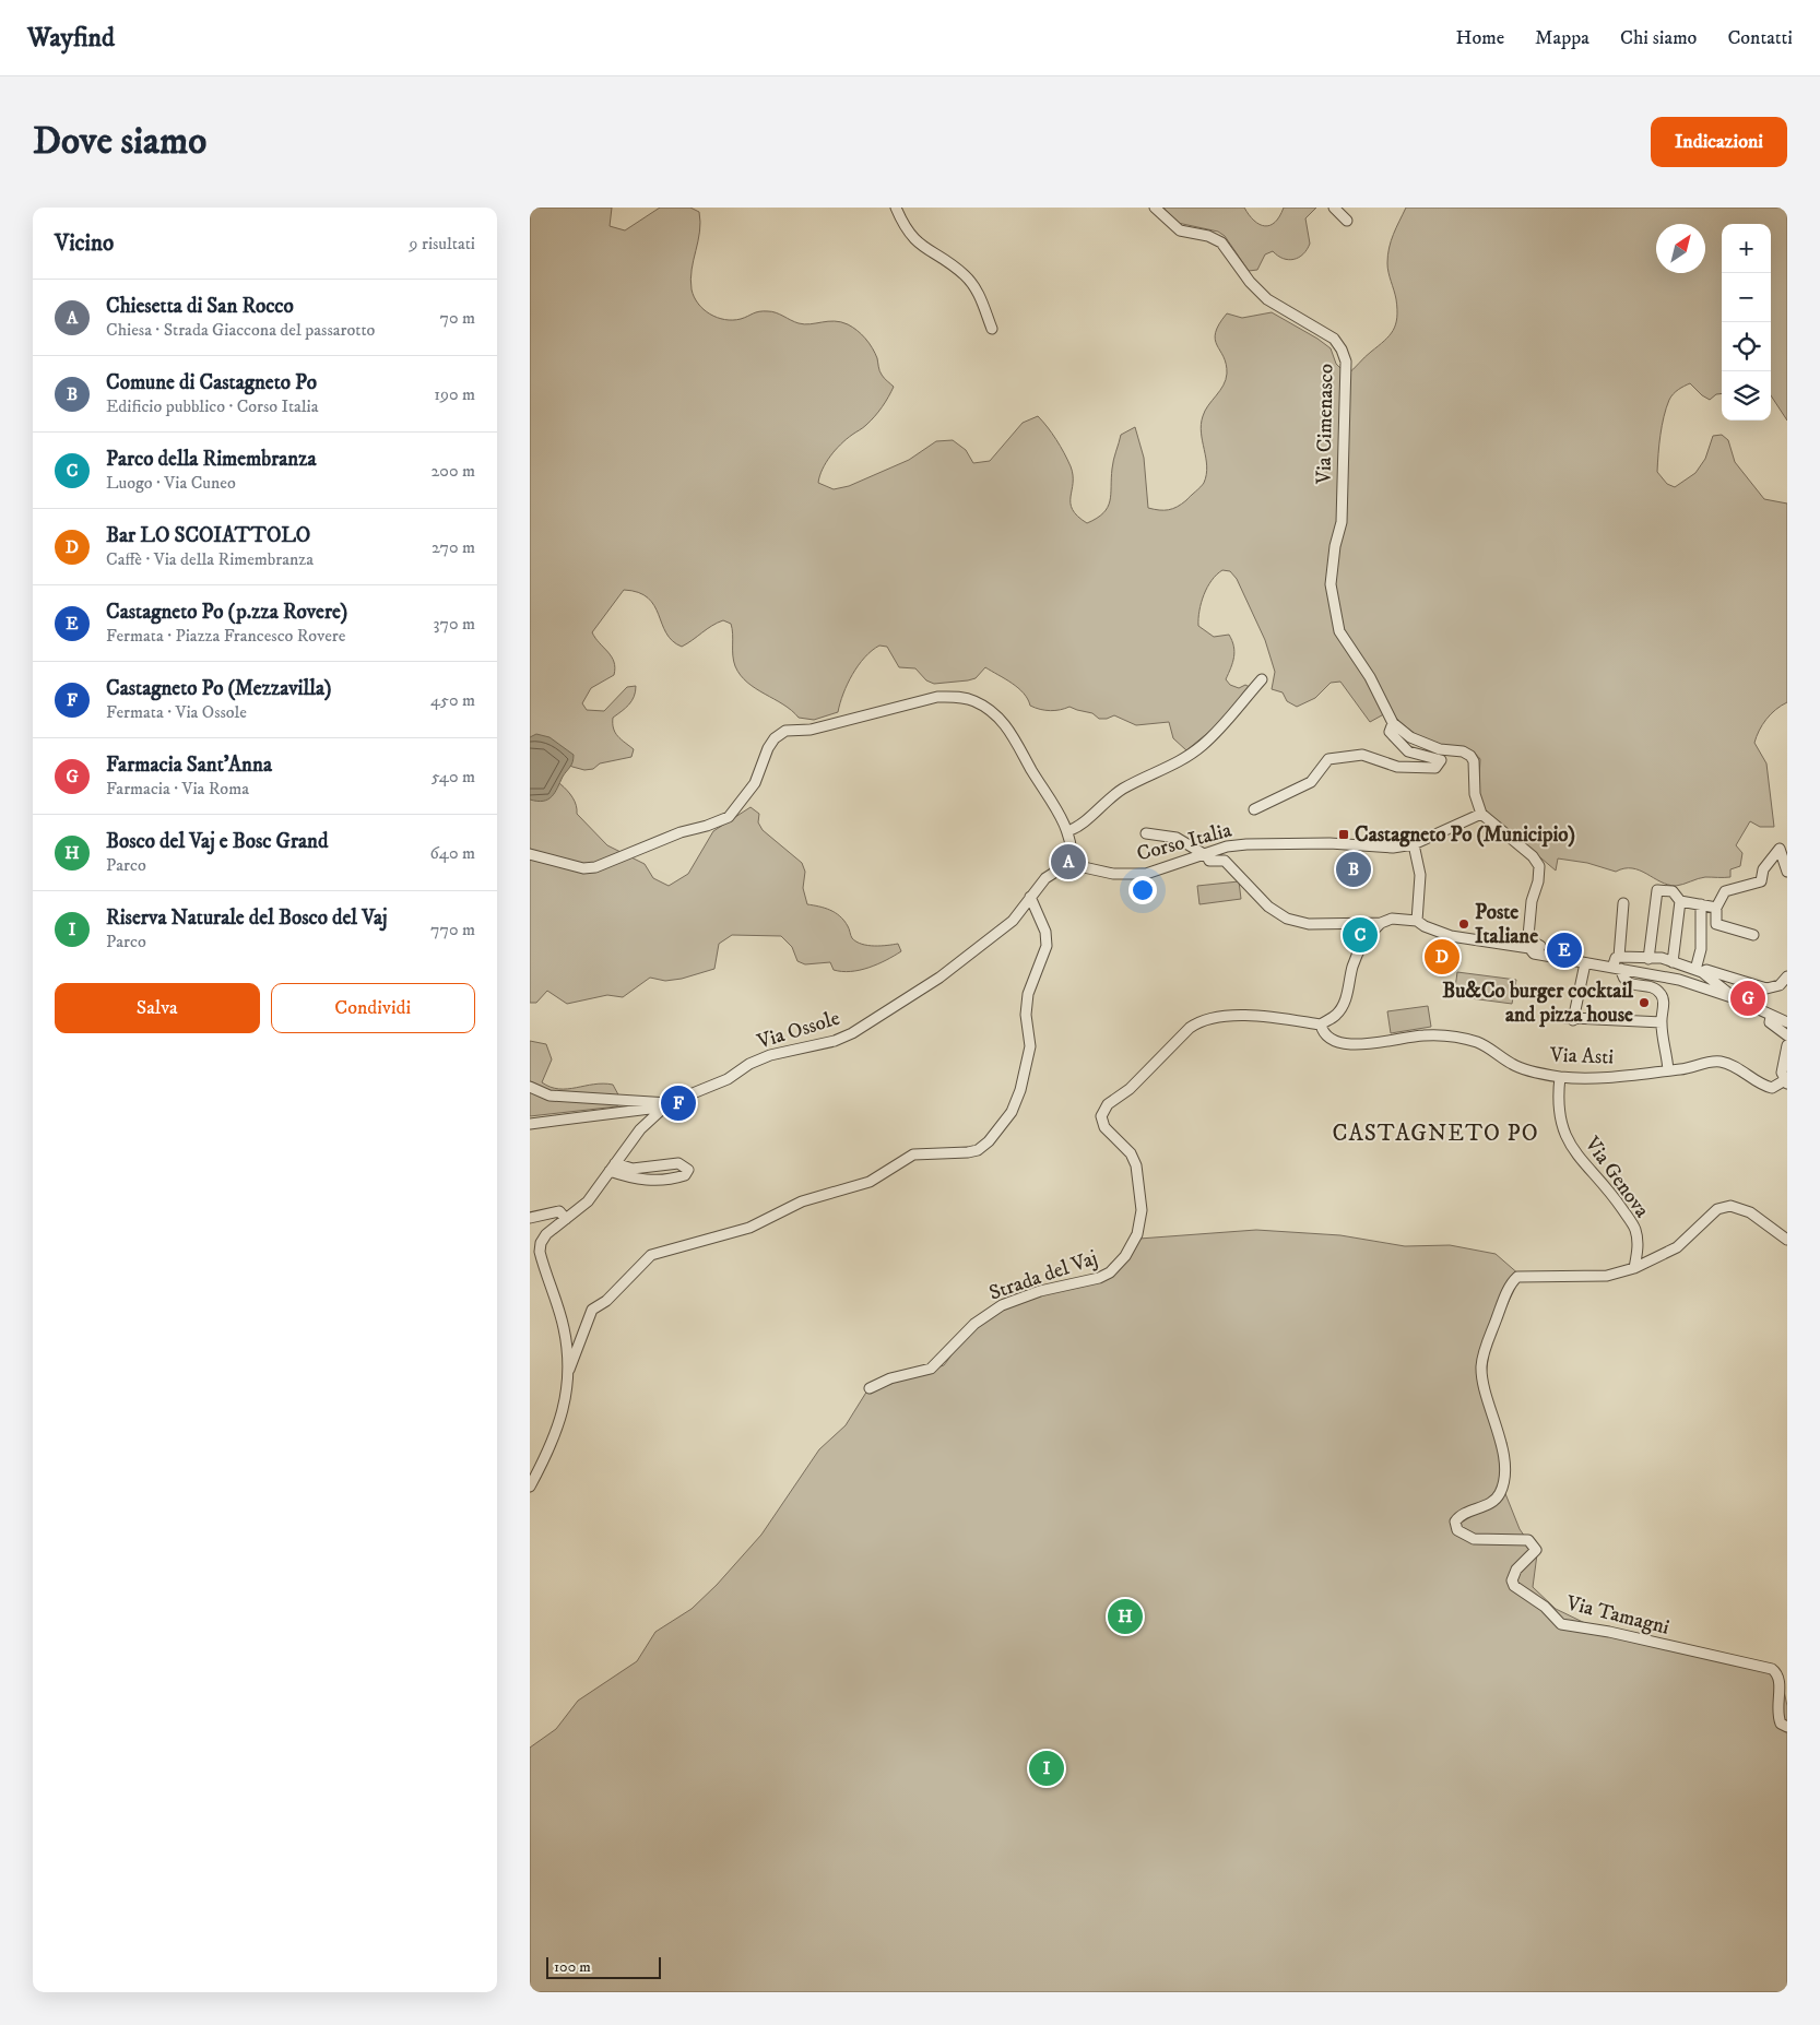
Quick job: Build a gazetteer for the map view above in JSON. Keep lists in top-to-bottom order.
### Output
{
  "streets": {
    "street": [
      "Via Cimenasco",
      "Corso Italia",
      "Via Ossole",
      "Via Asti",
      "Via Genova",
      "Strada del Vaj",
      "Via Tamagni"
    ]
  },
  "crossings": [
    ["Via Cimenasco", "Corso Italia"],
    ["Corso Italia", "Via Ossole"],
    ["Via Asti", "Via Genova"],
    ["Via Asti", "Strada del Vaj"],
    ["Via Genova", "Via Tamagni"]
  ],
  "districts": ["CASTAGNETO PO"],
  "places": {
    "transit": ["Castagneto Po (Municipio)"],
    "other": ["Poste Italiane", "Bu&Co burger cocktail and pizza house"]
  },
  "scale_bar": "100 m",
  "north": "top right",
  "page": {
    "header": "Wayfind",
    "nav": [
      "Home",
      "Mappa",
      "Chi siamo",
      "Contatti"
    ],
    "buttons": [
      "Indicazioni",
      ["Salva", "Condividi"]
    ],
    "title": "Dove siamo",
    "heading": ["Vicino", "9 risultati"],
    "map_buttons": ["+", "−"],
    "list": [
      {
        "mark": "A",
        "name": "Chiesetta di San Rocco",
        "note": "Chiesa · Strada Giaccona del passarotto",
        "value": "70 m"
      },
      {
        "mark": "B",
        "name": "Comune di Castagneto Po",
        "note": "Edificio pubblico · Corso Italia",
        "value": "190 m"
      },
      {
        "mark": "C",
        "name": "Parco della Rimembranza",
        "note": "Luogo · Via Cuneo",
        "value": "200 m"
      },
      {
        "mark": "D",
        "name": "Bar LO SCOIATTOLO",
        "note": "Caffè · Via della Rimembranza",
        "value": "270 m"
      },
      {
        "mark": "E",
        "name": "Castagneto Po (p.zza Rovere)",
        "note": "Fermata · Piazza Francesco Rovere",
        "value": "370 m"
      },
      {
        "mark": "F",
        "name": "Castagneto Po (Mezzavilla)",
        "note": "Fermata · Via Ossole",
        "value": "450 m"
      },
      {
        "mark": "G",
        "name": "Farmacia Sant'Anna",
        "note": "Farmacia · Via Roma",
        "value": "540 m"
      },
      {
        "mark": "H",
        "name": "Bosco del Vaj e Bosc Grand",
        "note": "Parco",
        "value": "640 m"
      },
      {
        "mark": "I",
        "name": "Riserva Naturale del Bosco del Vaj",
        "note": "Parco",
        "value": "770 m"
      }
    ],
    "pins": [
      "A",
      "B",
      "C",
      "E",
      "D",
      "G",
      "F",
      "H",
      "I"
    ],
    "scale": "100 m"
  }
}
